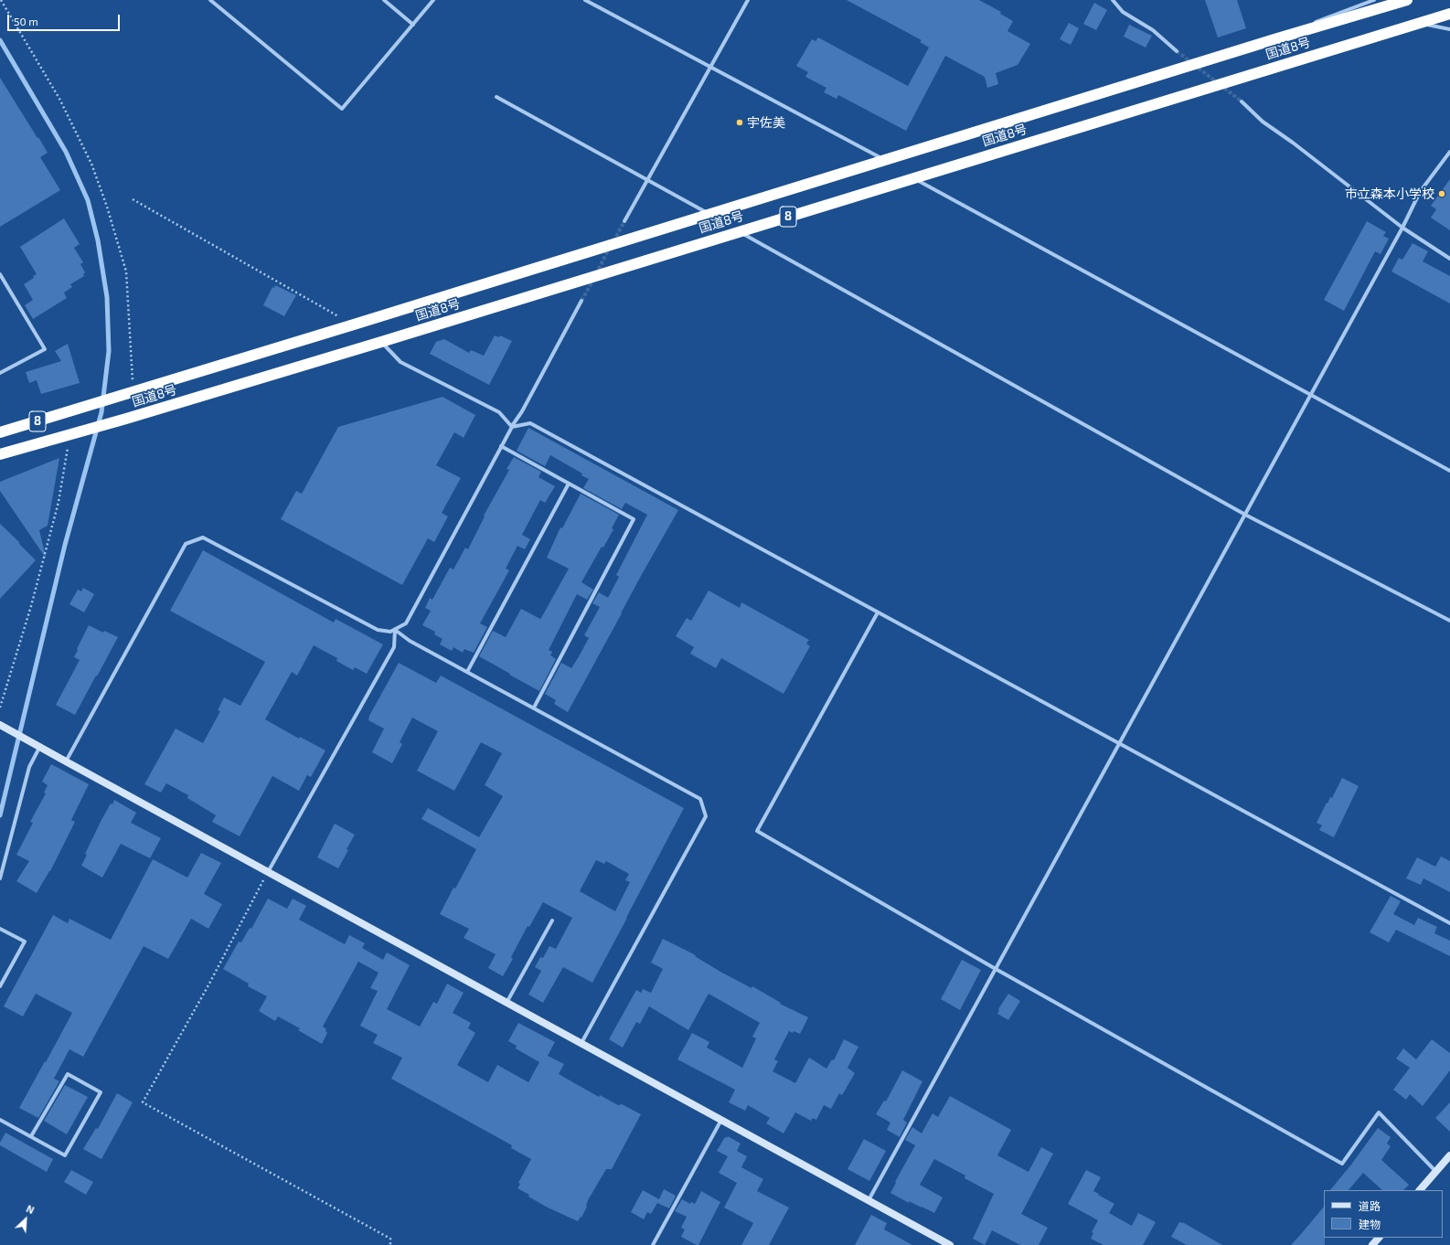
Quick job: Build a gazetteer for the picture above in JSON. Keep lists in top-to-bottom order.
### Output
{
  "streets": {
    "highway": ["国道8号", "8"]
  },
  "places": ["宇佐美", "市立森本小学校"],
  "legend": ["道路", "建物"],
  "scale_bar": "50 m",
  "north": "top right"
}
